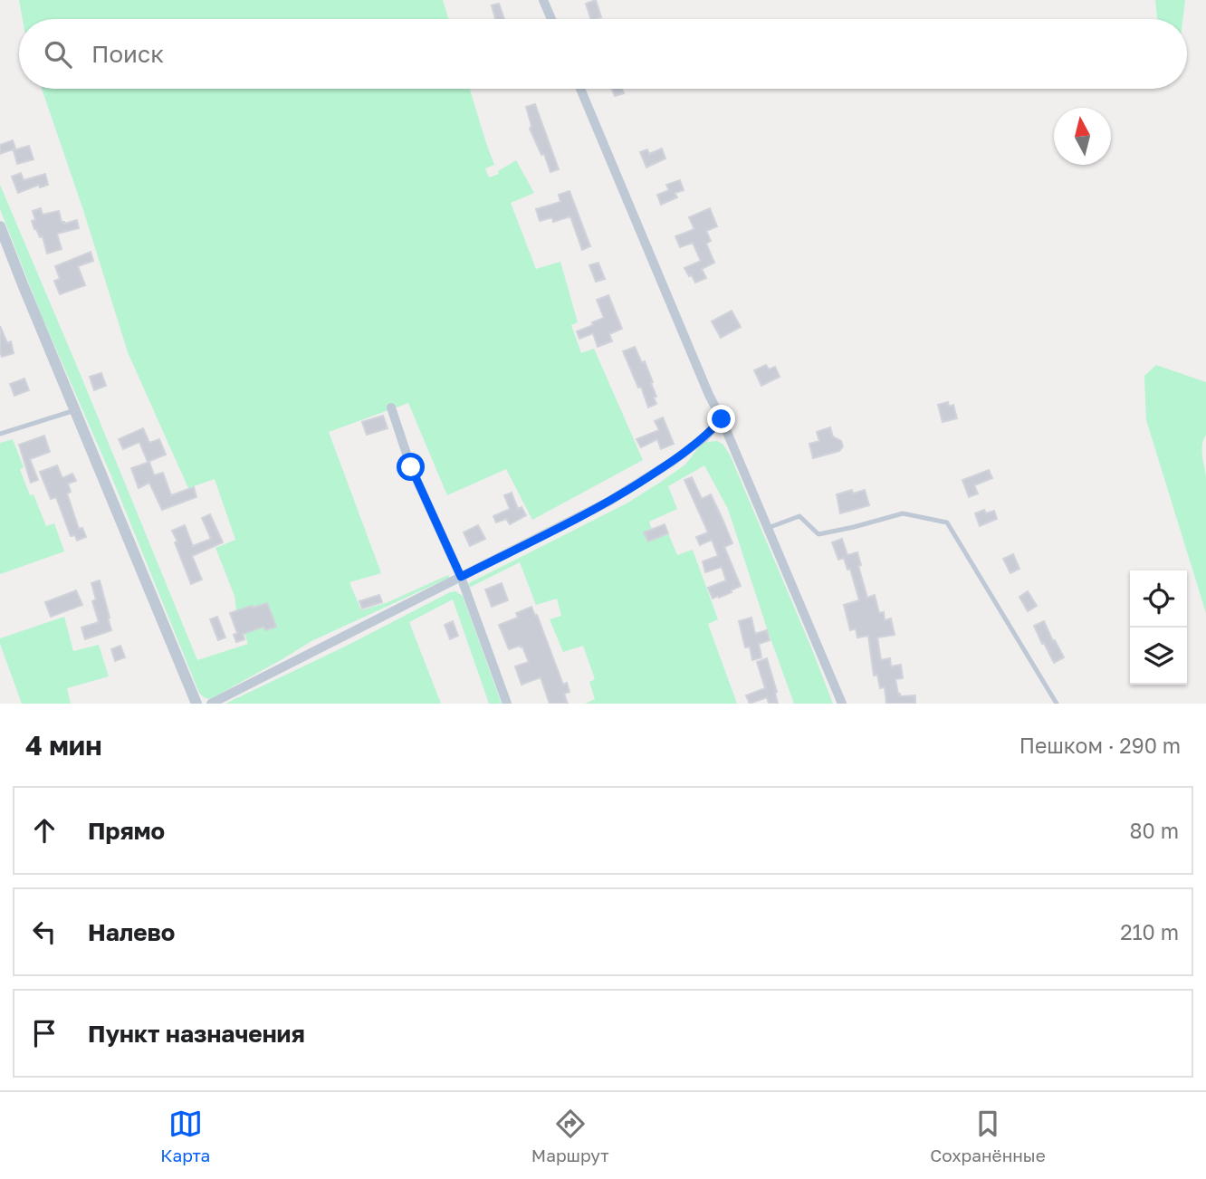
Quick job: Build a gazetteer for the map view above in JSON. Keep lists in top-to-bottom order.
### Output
{
  "north": "top",
  "page": {
    "search": "Поиск",
    "heading": ["4 мин", "Пешком · 290 m"],
    "list": [
      ["Прямо", "80 m"],
      ["Налево", "210 m"],
      "Пункт назначения"
    ],
    "nav": ["Карта", "Маршрут", "Сохранённые"]
  }
}
